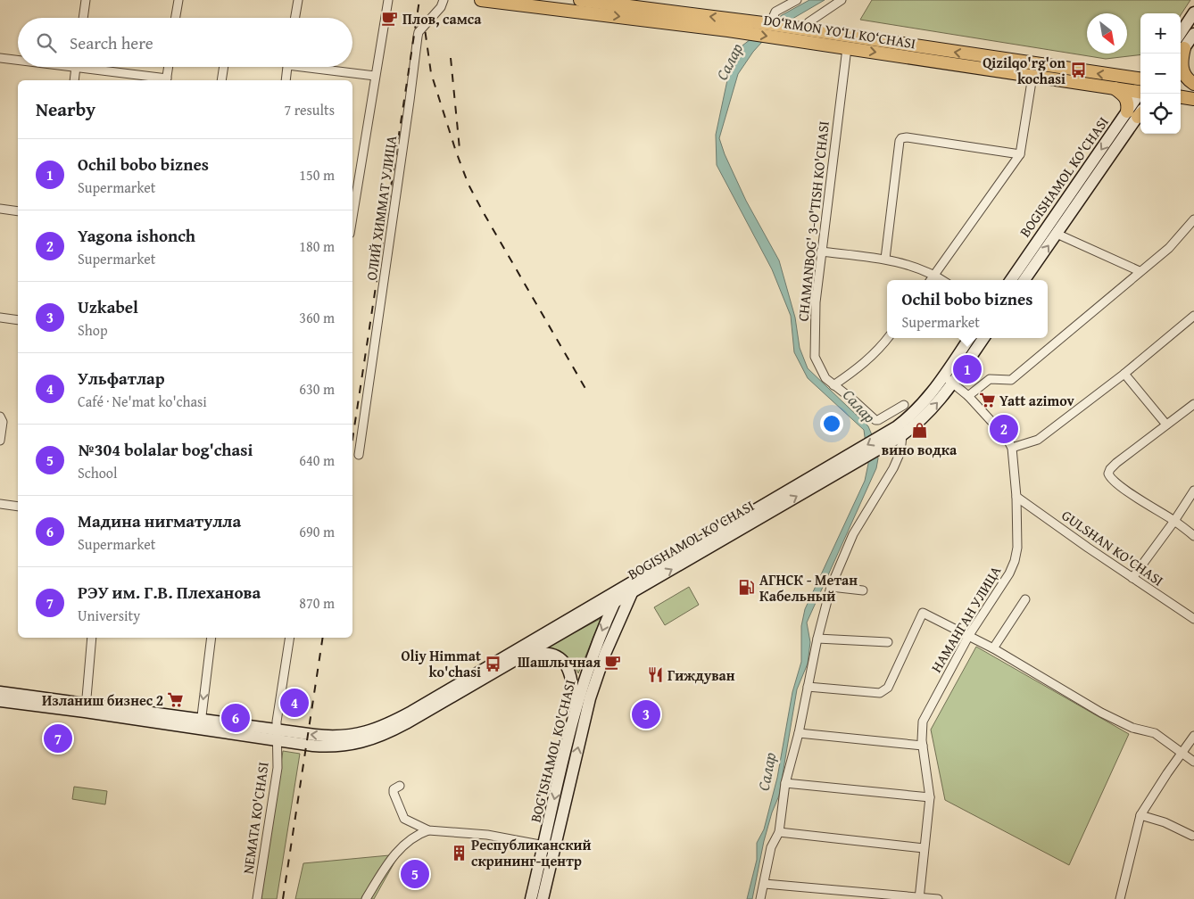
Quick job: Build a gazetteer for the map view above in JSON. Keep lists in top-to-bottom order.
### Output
{
  "streets": {
    "main road": ["DO‘RMON YO‘LI KO‘CHASI", "BOGISHAMOL KO'CHASI", "BOG'ISHAMOL KO'CHASI"],
    "street": [
      "ОЛИЙ ХИММАТ УЛИЦА",
      "CHAMANBOG' 3-O'TISH KO'CHASI",
      "GULSHAN KO'CHASI",
      "НАМАНГАН УЛИЦА",
      "NEMATA KO'CHASI"
    ]
  },
  "crossings": [
    ["DO‘RMON YO‘LI KO‘CHASI", "CHAMANBOG' 3-O'TISH KO'CHASI"],
    ["BOGISHAMOL KO'CHASI", "BOG'ISHAMOL KO'CHASI"],
    ["GULSHAN KO'CHASI", "НАМАНГАН УЛИЦА"]
  ],
  "water": ["Салар"],
  "places": {
    "cafe": ["Плов, самса", "Шашлычная"],
    "bus stop": ["Qizilqo'rg'on kochasi", "Oliy Himmat ko'chasi"],
    "supermarket": ["Yatt azimov", "Изланиш бизнес 2"],
    "shop": ["вино водка"],
    "fuel station": ["АГНСК - Метан Кабельный"],
    "restaurant": ["Гиждуван"],
    "building": ["Республиканский скрининг-центр"]
  },
  "north": "bottom right",
  "page": {
    "map_buttons": ["+", "−"],
    "search": "Search here",
    "heading": ["Nearby", "7 results"],
    "list": [
      {
        "mark": "1",
        "name": "Ochil bobo biznes",
        "note": "Supermarket",
        "value": "150 m"
      },
      {
        "mark": "2",
        "name": "Yagona ishonch",
        "note": "Supermarket",
        "value": "180 m"
      },
      {
        "mark": "3",
        "name": "Uzkabel",
        "note": "Shop",
        "value": "360 m"
      },
      {
        "mark": "4",
        "name": "Ульфатлар",
        "note": "Café · Ne'mat ko'chasi",
        "value": "630 m"
      },
      {
        "mark": "5",
        "name": "№304 bolalar bog'chasi",
        "note": "School",
        "value": "640 m"
      },
      {
        "mark": "6",
        "name": "Мадина нигматулла",
        "note": "Supermarket",
        "value": "690 m"
      },
      {
        "mark": "7",
        "name": "РЭУ им. Г.В. Плеханова",
        "note": "University",
        "value": "870 m"
      }
    ],
    "popup": ["Ochil bobo biznes", "Supermarket"],
    "pins": [
      "1",
      "2",
      "4",
      "3",
      "6",
      "7",
      "5"
    ]
  }
}
